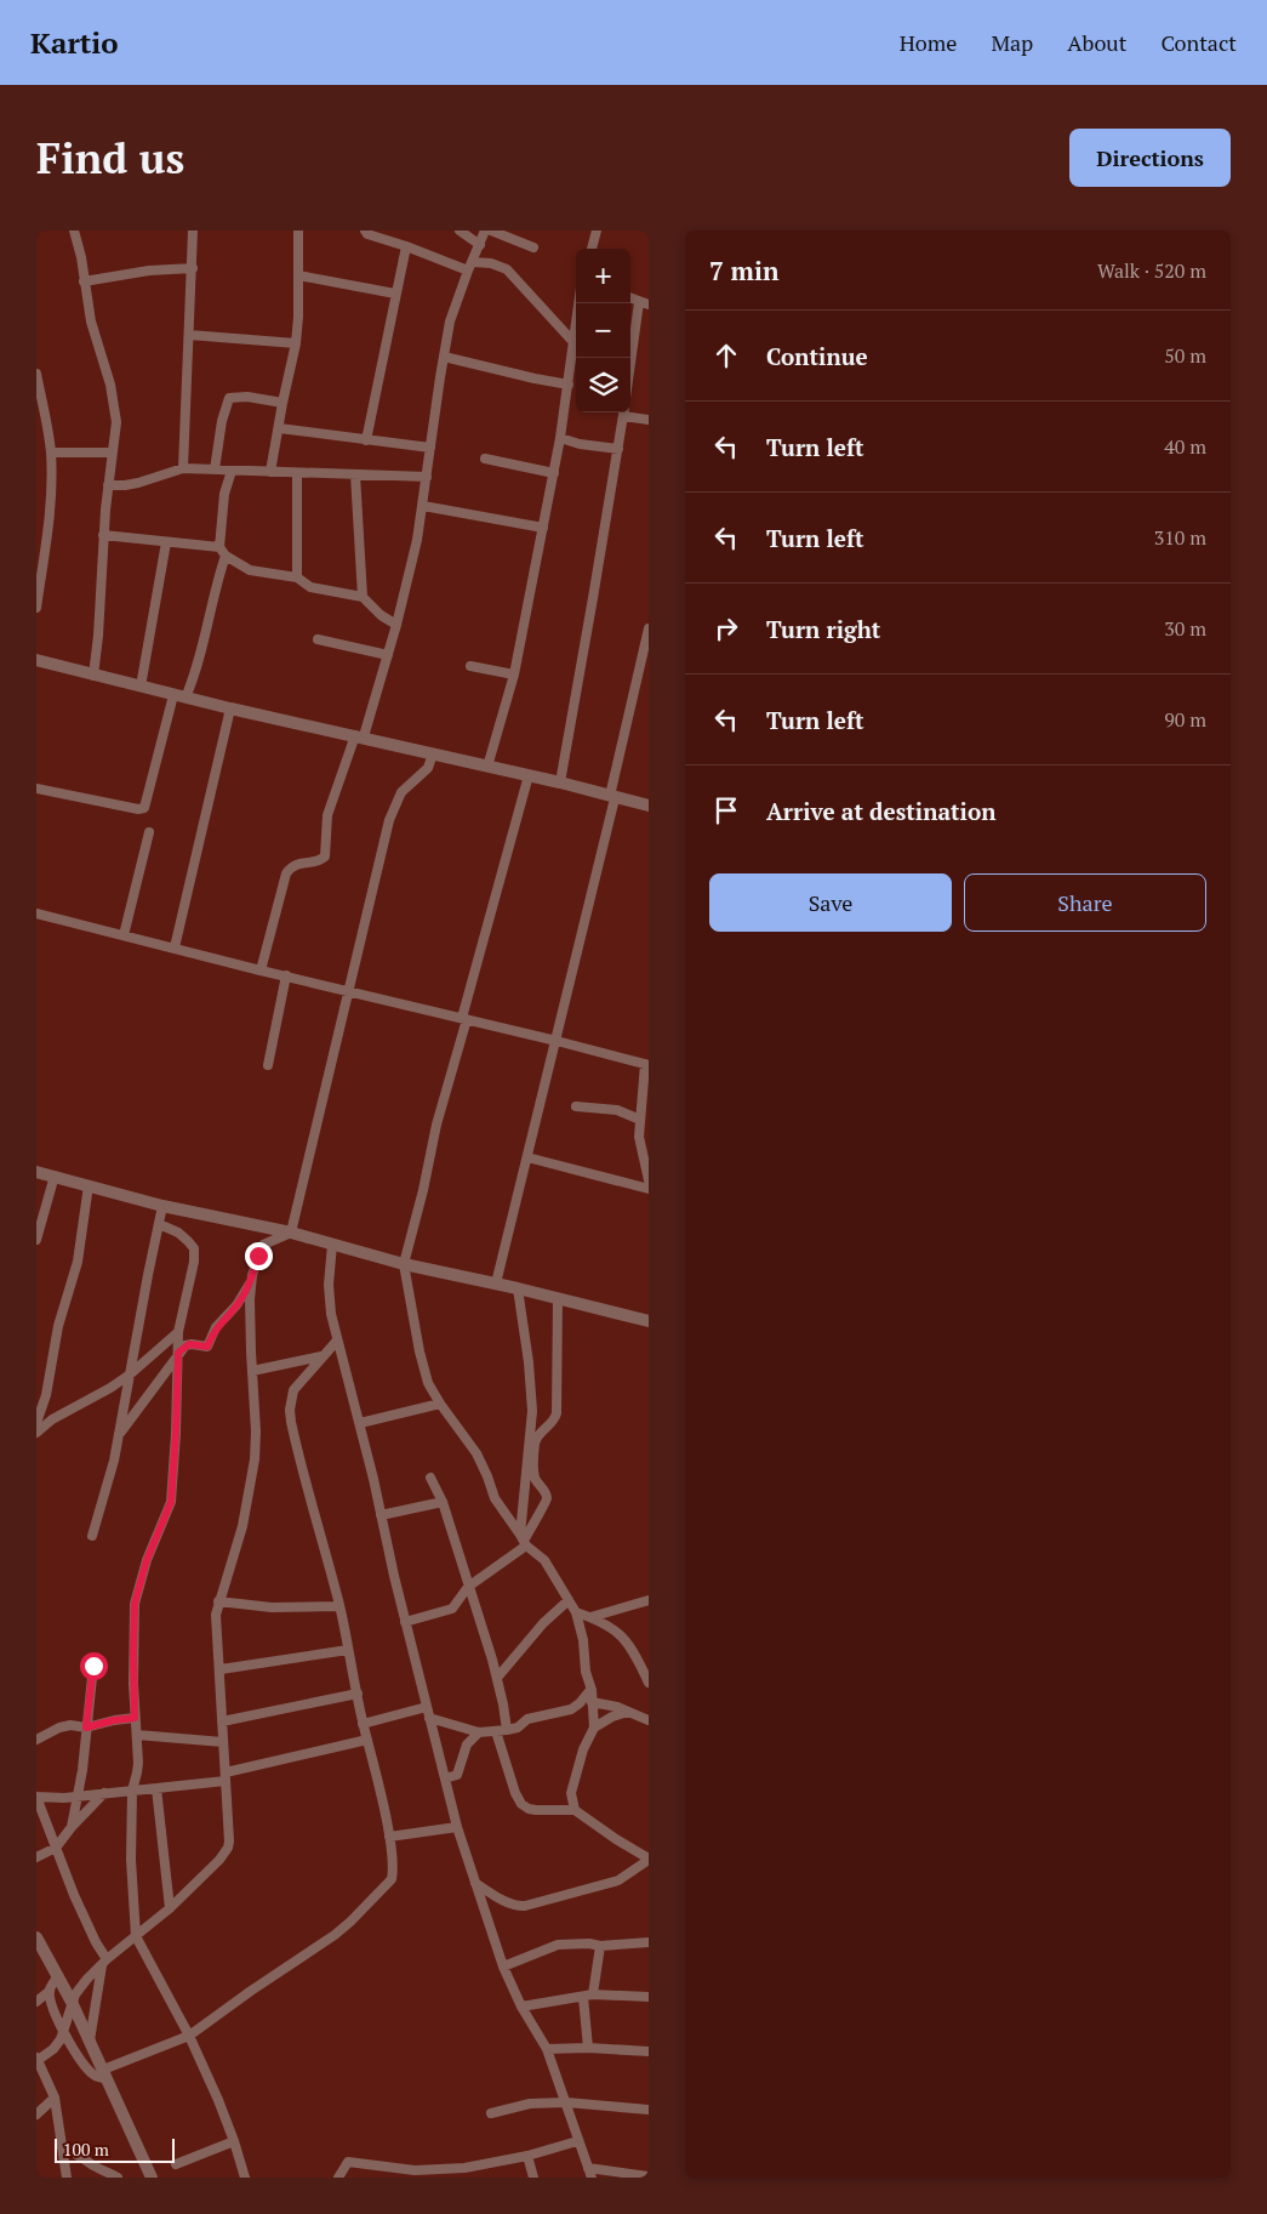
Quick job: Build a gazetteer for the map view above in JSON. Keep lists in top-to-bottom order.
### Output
{
  "scale_bar": "100 m",
  "page": {
    "header": "Kartio",
    "nav": [
      "Home",
      "Map",
      "About",
      "Contact"
    ],
    "buttons": [
      "Directions",
      ["Save", "Share"]
    ],
    "title": "Find us",
    "heading": ["7 min", "Walk · 520 m"],
    "map_buttons": ["+", "−"],
    "list": [
      ["Continue", "50 m"],
      ["Turn left", "40 m"],
      ["Turn left", "310 m"],
      ["Turn right", "30 m"],
      ["Turn left", "90 m"],
      "Arrive at destination"
    ],
    "scale": "100 m"
  }
}
